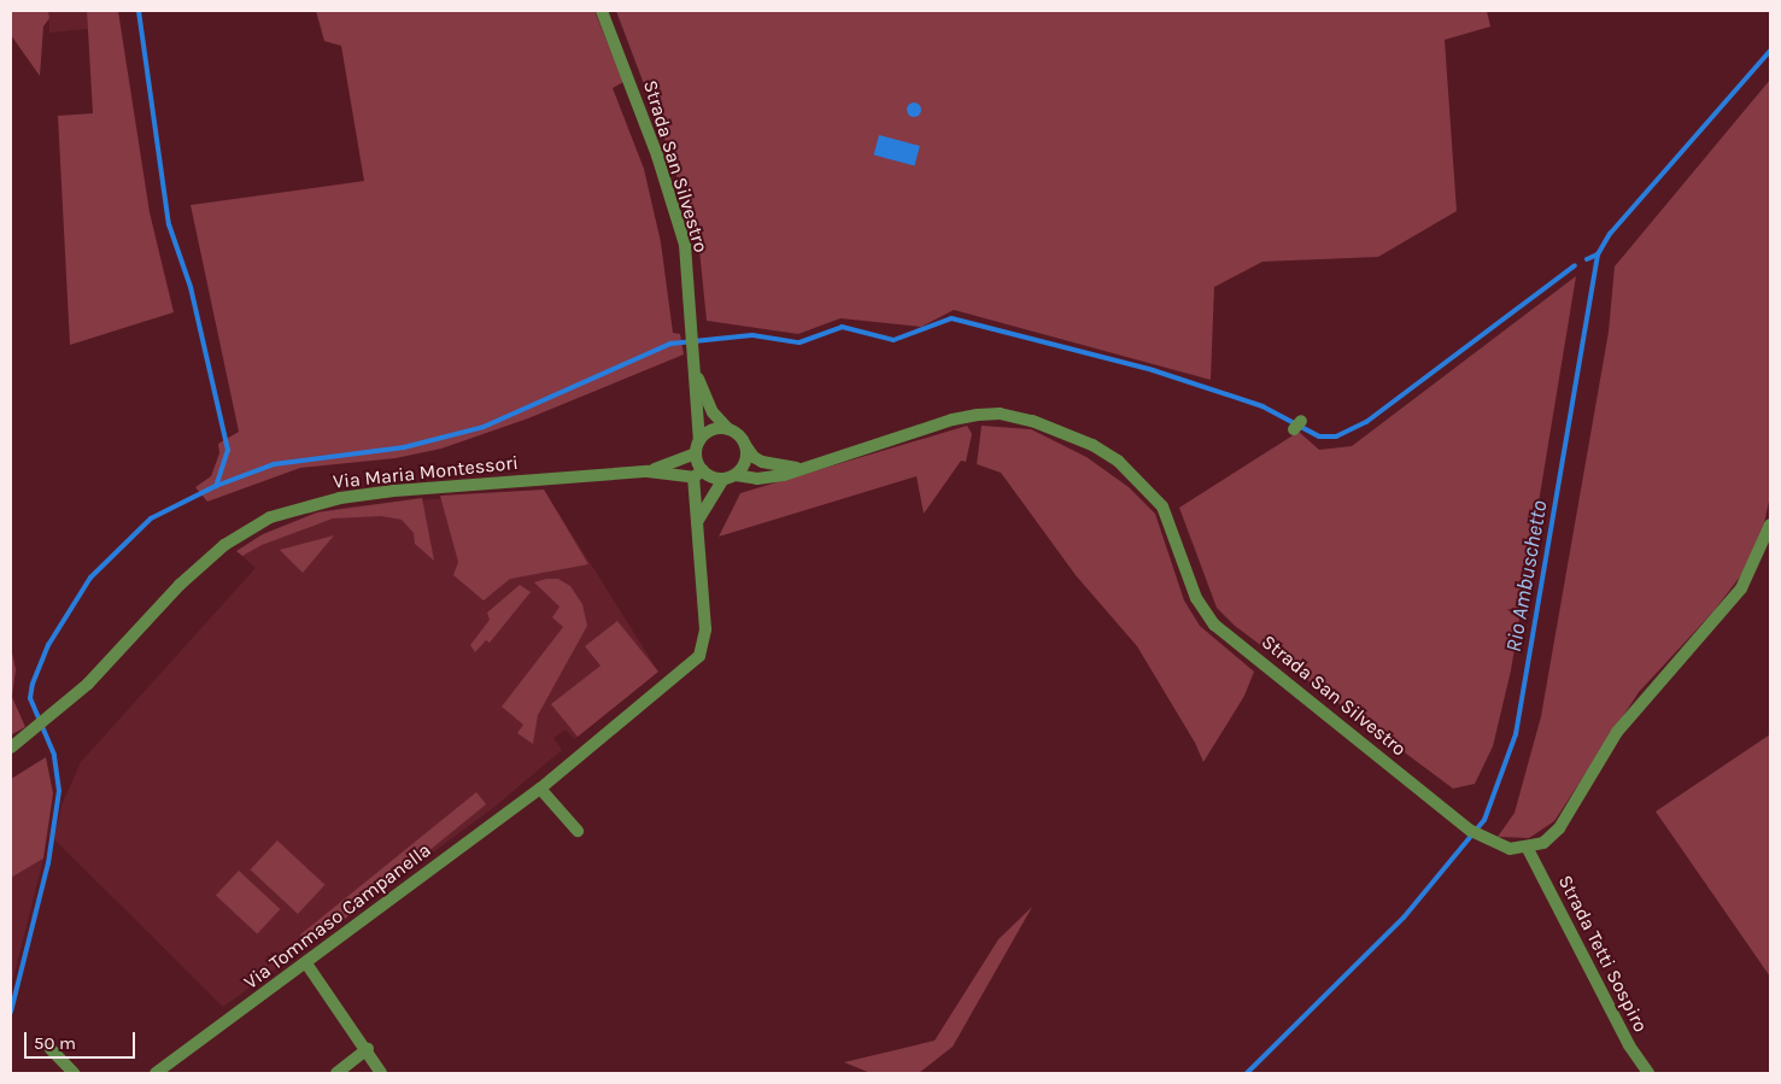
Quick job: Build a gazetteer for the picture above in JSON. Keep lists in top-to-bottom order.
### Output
{
  "streets": {
    "street": [
      "Strada San Silvestro",
      "Via Maria Montessori",
      "Via Tommaso Campanella",
      "Strada Tetti Sospiro"
    ]
  },
  "crossings": [
    ["Strada San Silvestro", "Via Maria Montessori"],
    ["Strada San Silvestro", "Via Tommaso Campanella"],
    ["Strada San Silvestro", "Strada Tetti Sospiro"],
    ["Via Maria Montessori", "Via Tommaso Campanella"]
  ],
  "water": ["Rio Ambuschetto"],
  "scale_bar": "50 m"
}
